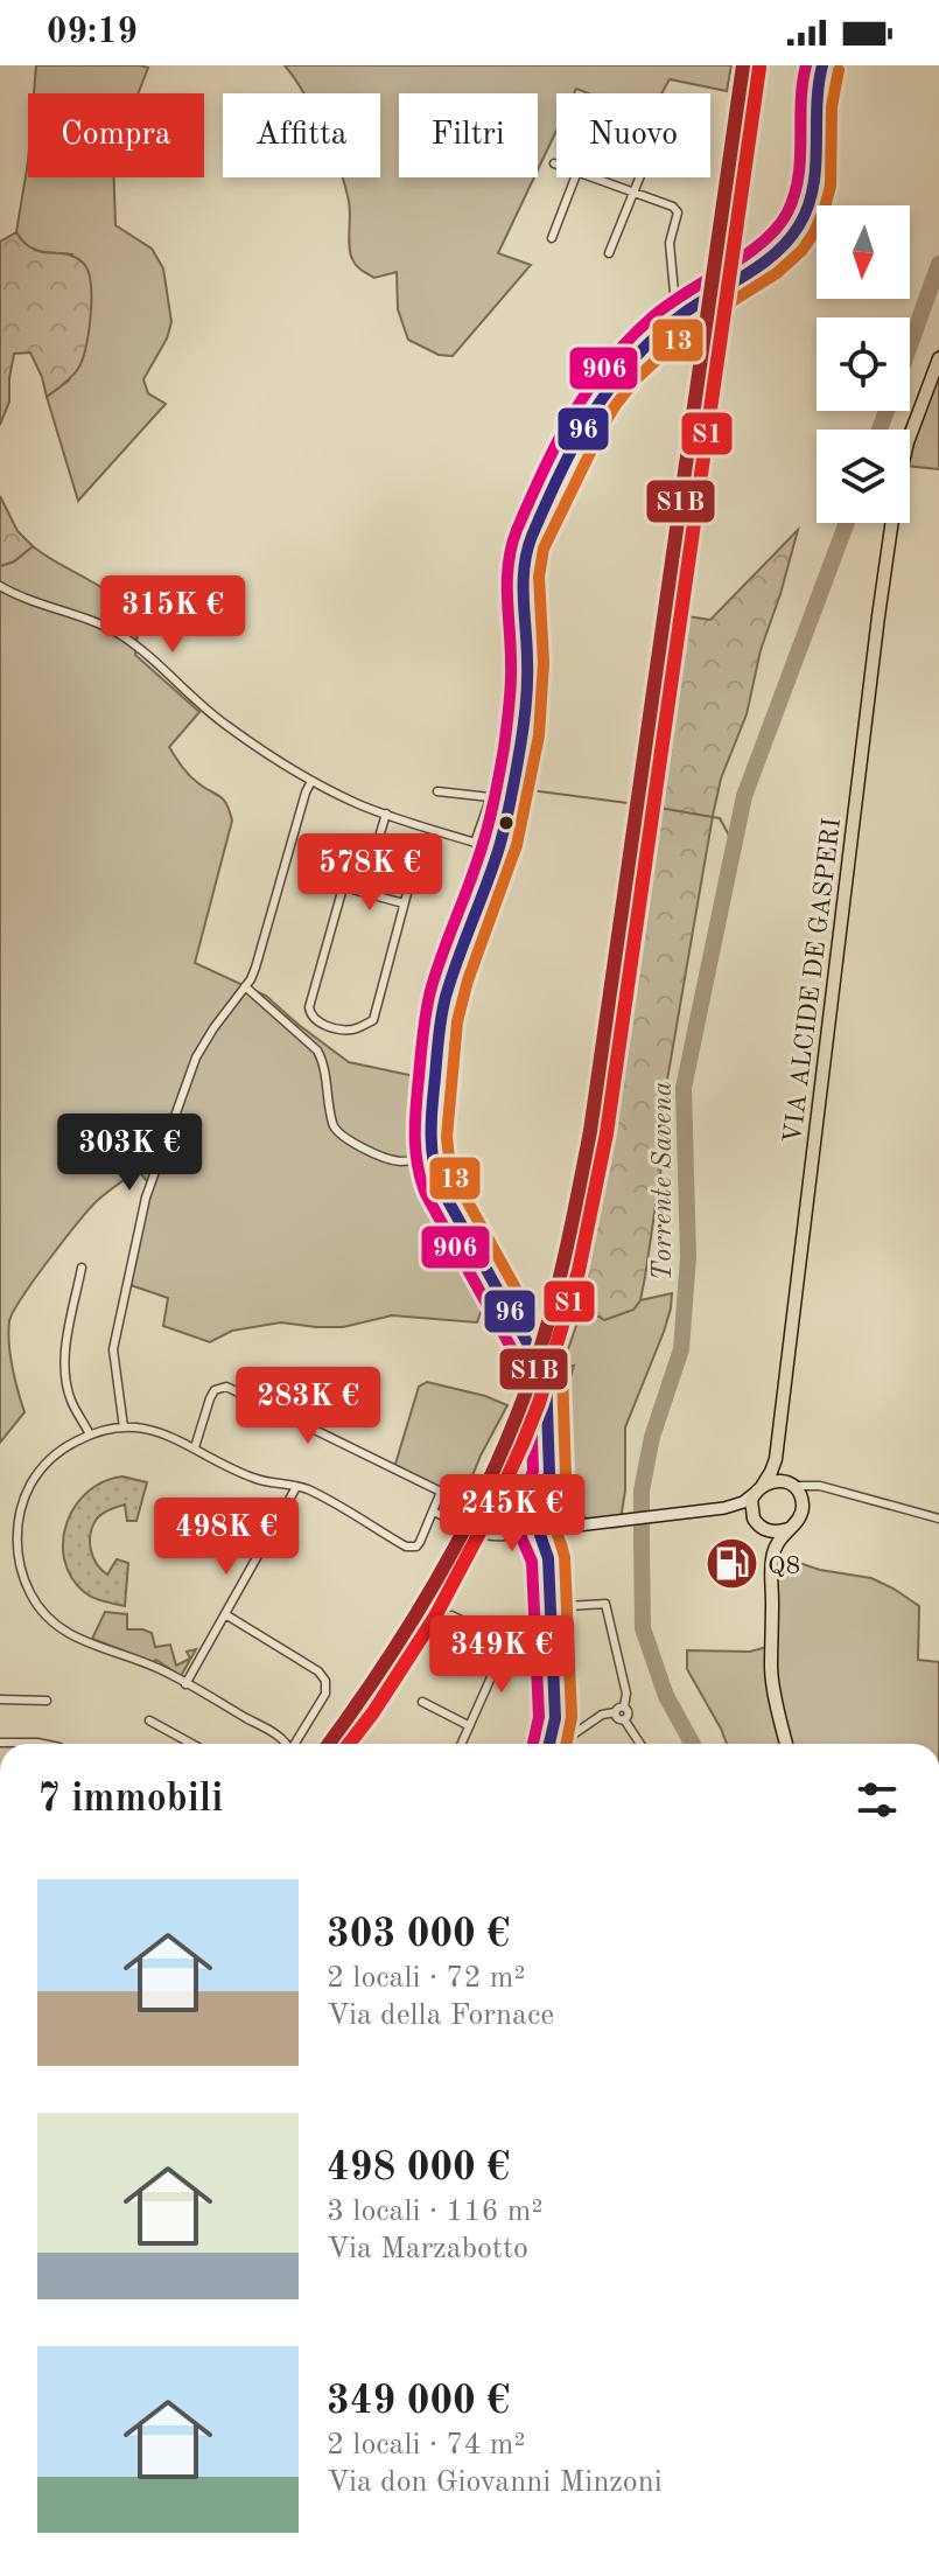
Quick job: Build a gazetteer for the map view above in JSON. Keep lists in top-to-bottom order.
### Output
{
  "streets": {
    "main road": ["VIA ALCIDE DE GASPERI"]
  },
  "water": ["Torrente Savena"],
  "places": {
    "fuel station": ["Q8"]
  },
  "lines": [
    "transit line S1B",
    "transit line 96",
    "transit line 906",
    "transit line S1",
    "transit line 13"
  ],
  "north": "bottom",
  "page": {
    "status": "09:19",
    "chip": [
      "Compra",
      "Affitta",
      "Filtri",
      "Nuovo"
    ],
    "price": [
      "315K €",
      "578K €",
      "303K €",
      "283K €",
      "245K €",
      "498K €",
      "349K €"
    ],
    "heading": "7 immobili",
    "list": [
      {
        "name": "303 000 €",
        "note": "2 locali · 72 m² · Via della Fornace"
      },
      {
        "name": "498 000 €",
        "note": "3 locali · 116 m² · Via Marzabotto"
      },
      {
        "name": "349 000 €",
        "note": "2 locali · 74 m² · Via don Giovanni Minzoni"
      }
    ]
  }
}
